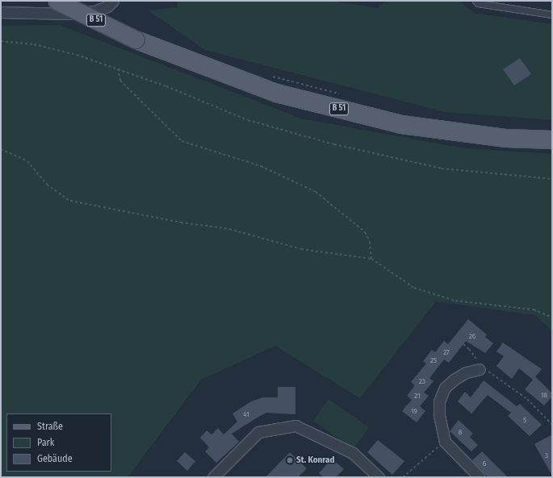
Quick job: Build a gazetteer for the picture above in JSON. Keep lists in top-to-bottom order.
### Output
{
  "streets": {
    "main road": ["B 51"]
  },
  "places": ["St. Konrad"],
  "house_numbers": [
    "26",
    "27",
    "25",
    "23",
    "18",
    "21",
    "19",
    "41",
    "5",
    "8",
    "3",
    "6"
  ],
  "legend": ["Straße", "Park", "Gebäude"]
}
